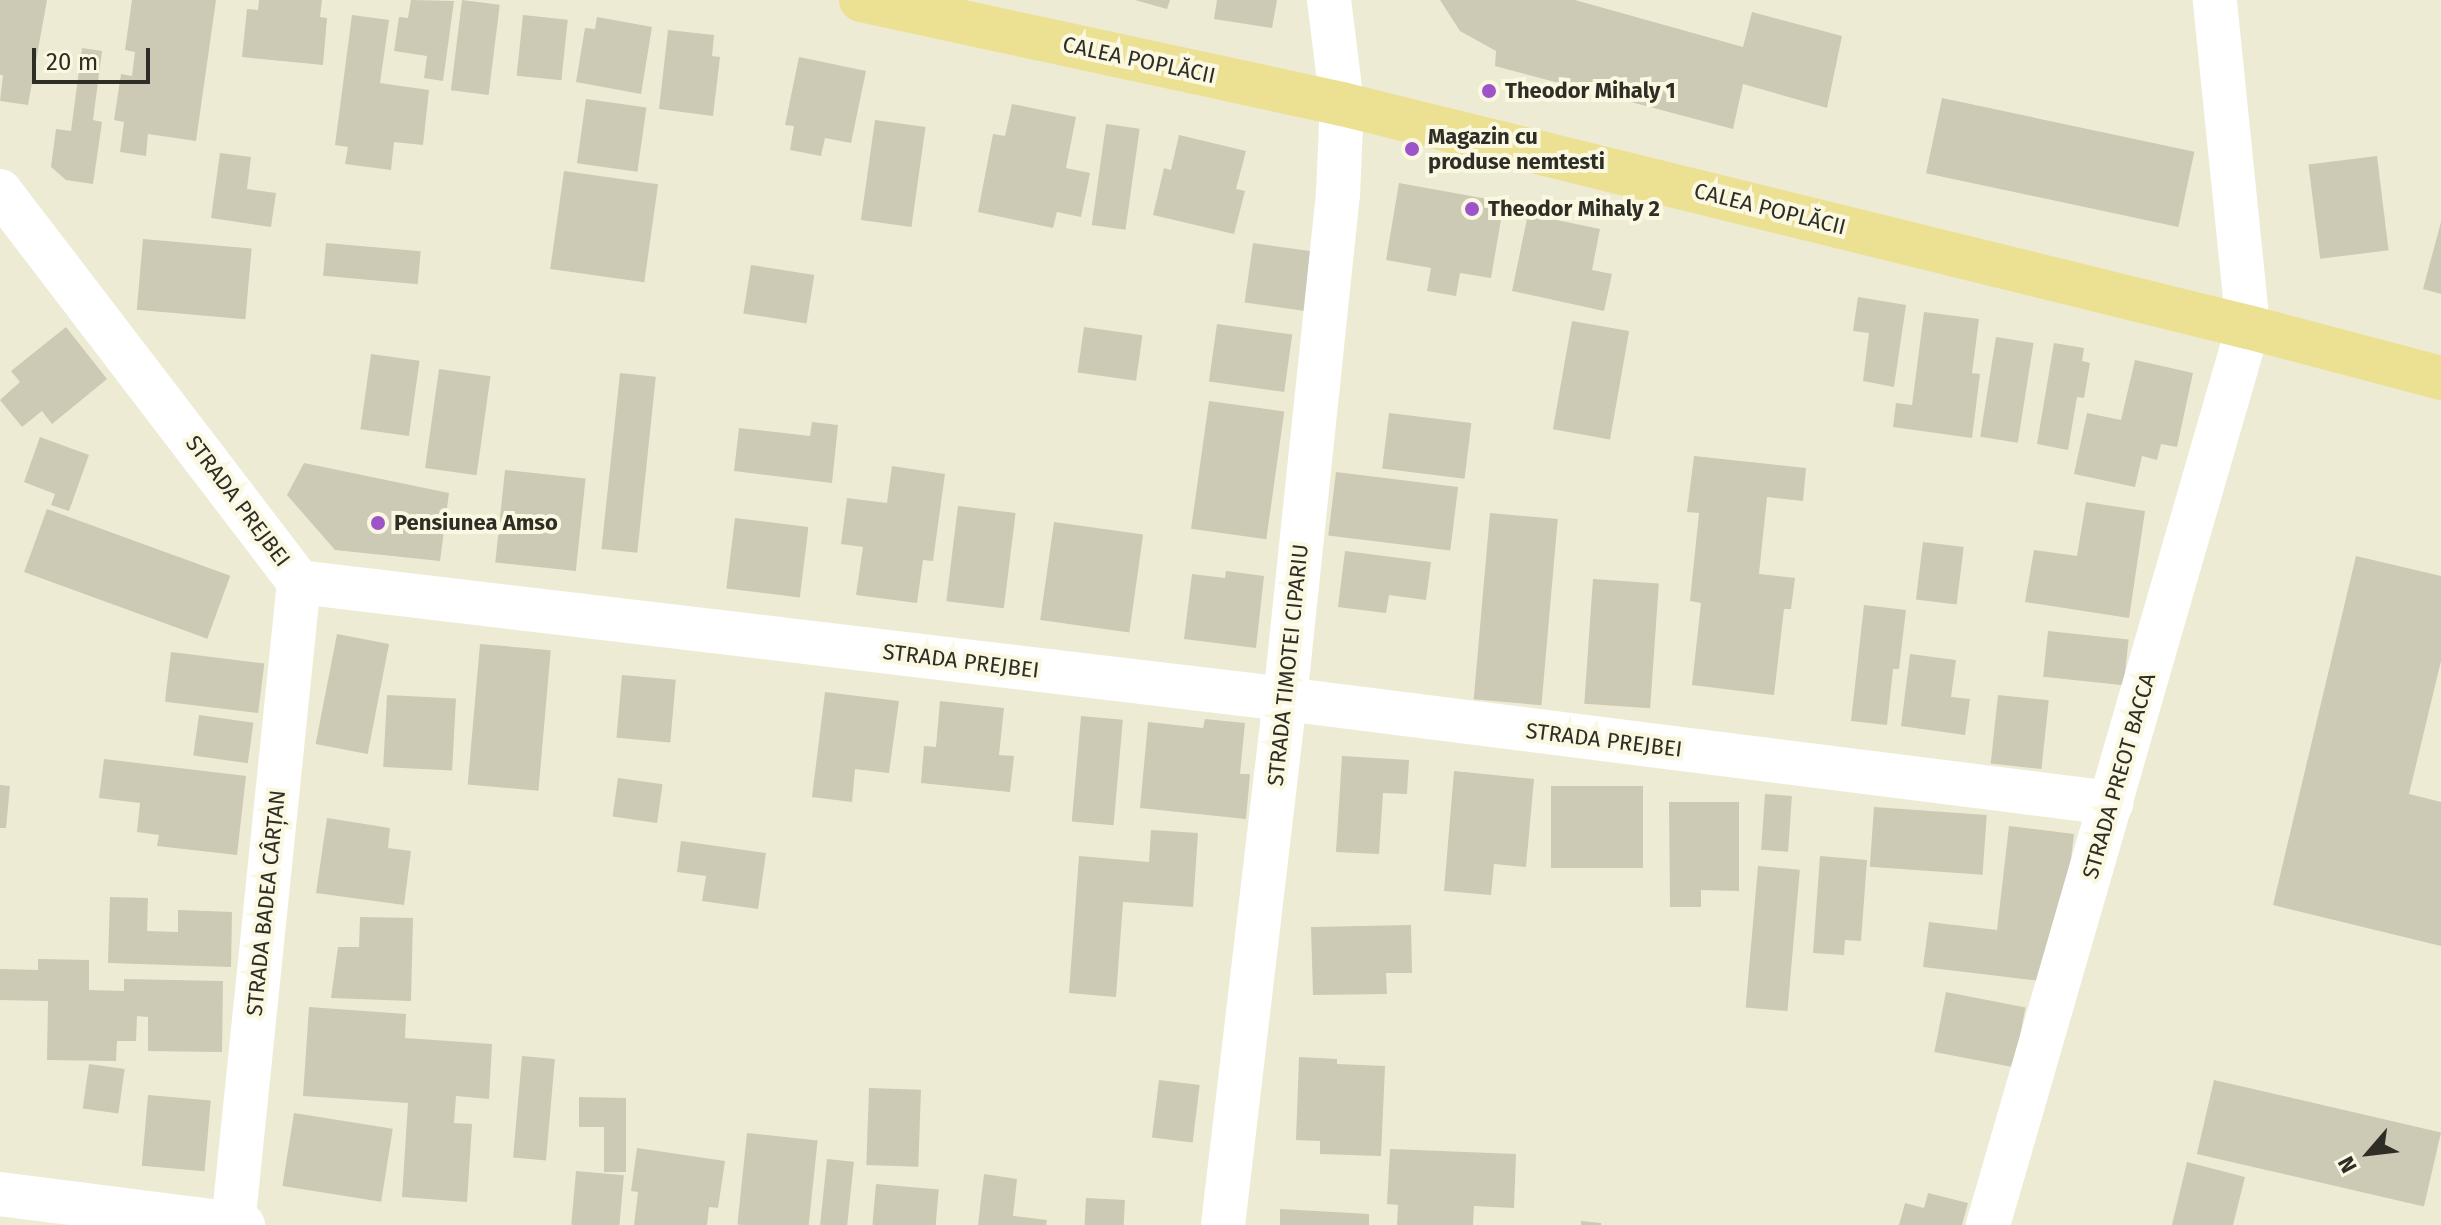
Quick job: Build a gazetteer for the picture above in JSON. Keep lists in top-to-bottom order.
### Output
{
  "streets": {
    "main road": ["CALEA POPLĂCII"],
    "street": [
      "STRADA PREJBEI",
      "STRADA TIMOTEI CIPARIU",
      "STRADA PREOT BACCA",
      "STRADA BADEA CÂRȚAN"
    ]
  },
  "crossings": [
    ["CALEA POPLĂCII", "STRADA TIMOTEI CIPARIU"],
    ["CALEA POPLĂCII", "STRADA PREOT BACCA"],
    ["STRADA PREJBEI", "STRADA TIMOTEI CIPARIU"],
    ["STRADA PREJBEI", "STRADA PREOT BACCA"],
    ["STRADA PREJBEI", "STRADA BADEA CÂRȚAN"]
  ],
  "places": [
    "Theodor Mihaly 1",
    "Magazin cu produse nemtesti",
    "Theodor Mihaly 2",
    "Pensiunea Amso"
  ],
  "scale_bar": "20 m",
  "north": "bottom left"
}
